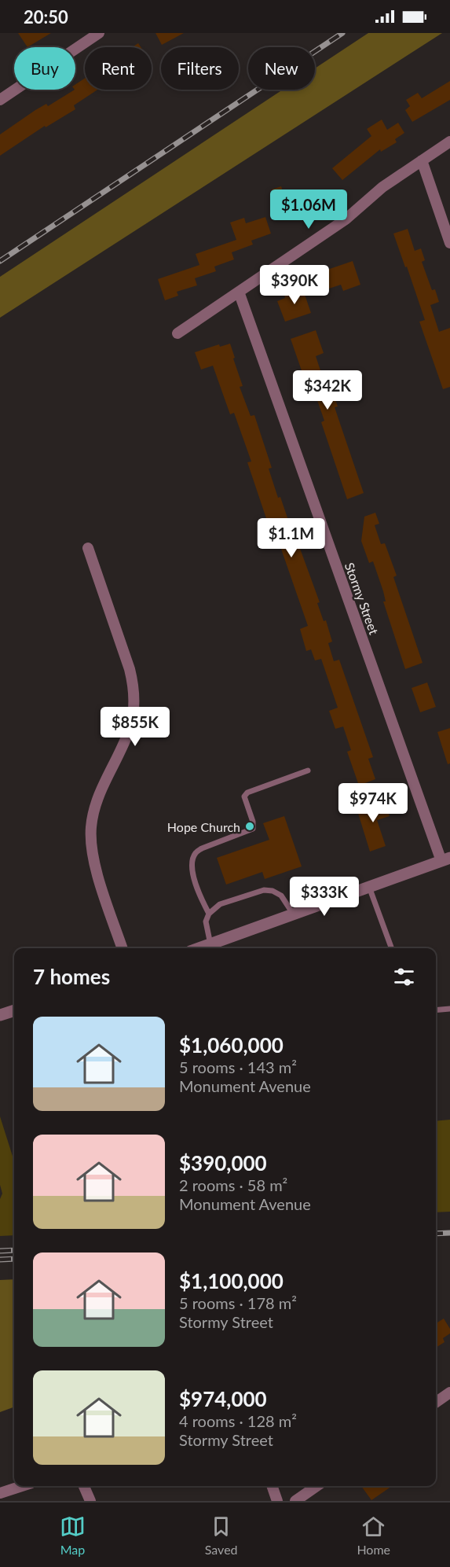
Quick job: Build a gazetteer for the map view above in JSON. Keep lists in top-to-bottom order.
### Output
{
  "streets": {
    "street": ["Stormy Street"]
  },
  "places": ["Hope Church"],
  "page": {
    "status": "20:50",
    "chip": [
      "Buy",
      "Rent",
      "Filters",
      "New"
    ],
    "price": [
      "$1.06M",
      "$390K",
      "$342K",
      "$1.1M",
      "$855K",
      "$974K",
      "$333K"
    ],
    "heading": "7 homes",
    "list": [
      {
        "name": "$1,060,000",
        "note": "5 rooms · 143 m² · Monument Avenue"
      },
      {
        "name": "$390,000",
        "note": "2 rooms · 58 m² · Monument Avenue"
      },
      {
        "name": "$1,100,000",
        "note": "5 rooms · 178 m² · Stormy Street"
      },
      {
        "name": "$974,000",
        "note": "4 rooms · 128 m² · Stormy Street"
      }
    ],
    "tabs": ["Map", "Saved", "Home"]
  }
}
